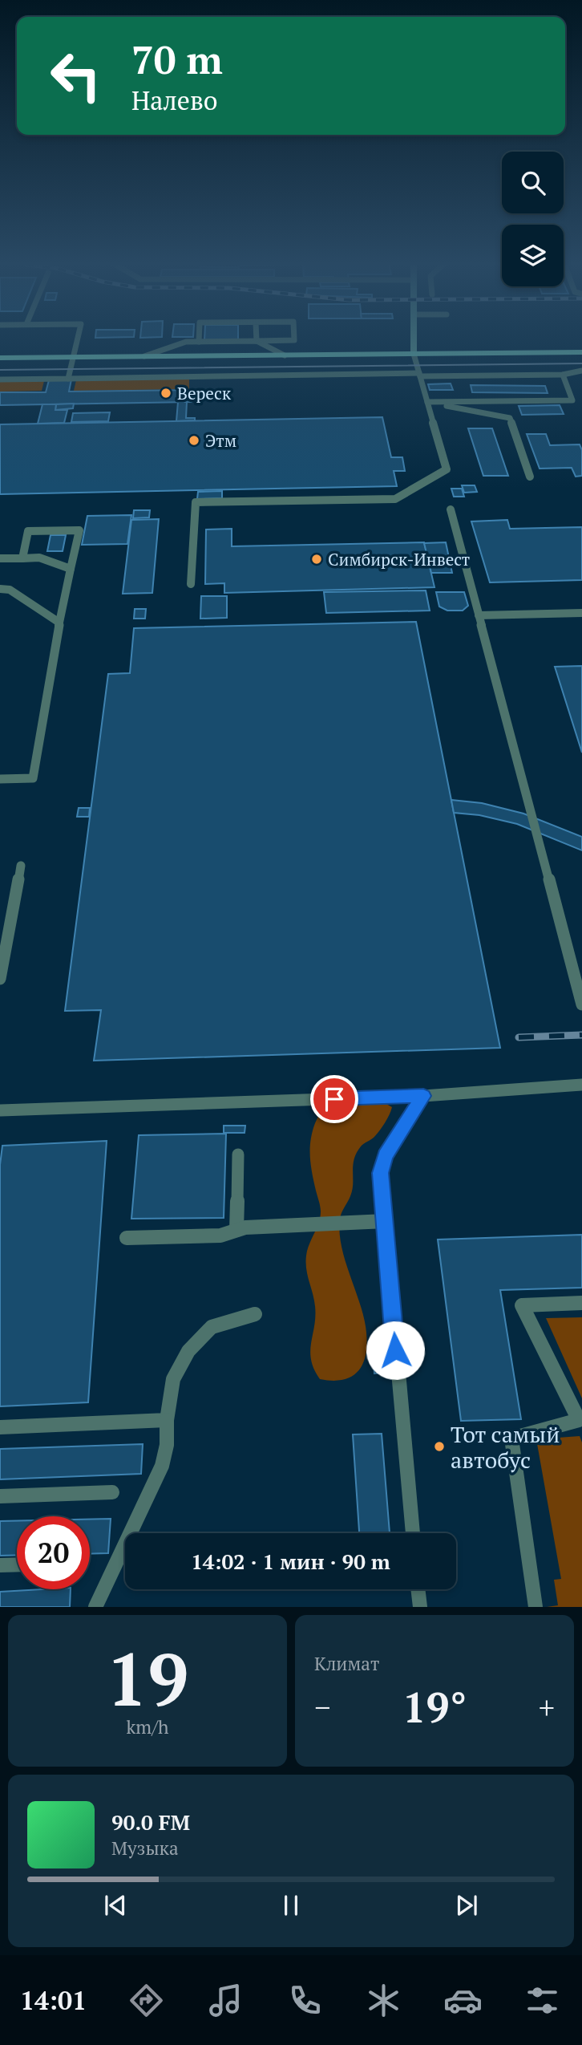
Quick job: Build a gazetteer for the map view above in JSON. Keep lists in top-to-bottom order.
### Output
{
  "places": [
    "Вереск",
    "Этм",
    "Симбирск-Инвест",
    "Тот самый автобус"
  ],
  "page": {
    "turn": ["70 m", "Налево"],
    "limit": "20",
    "trip": "14:02 · 1 мин · 90 m",
    "tile": [
      ["19", "km/h"],
      "Климат"
    ],
    "heat": ["−", "19°", "+"],
    "song": ["90.0 FM", "Музыка"],
    "tabs": "14:01"
  }
}
